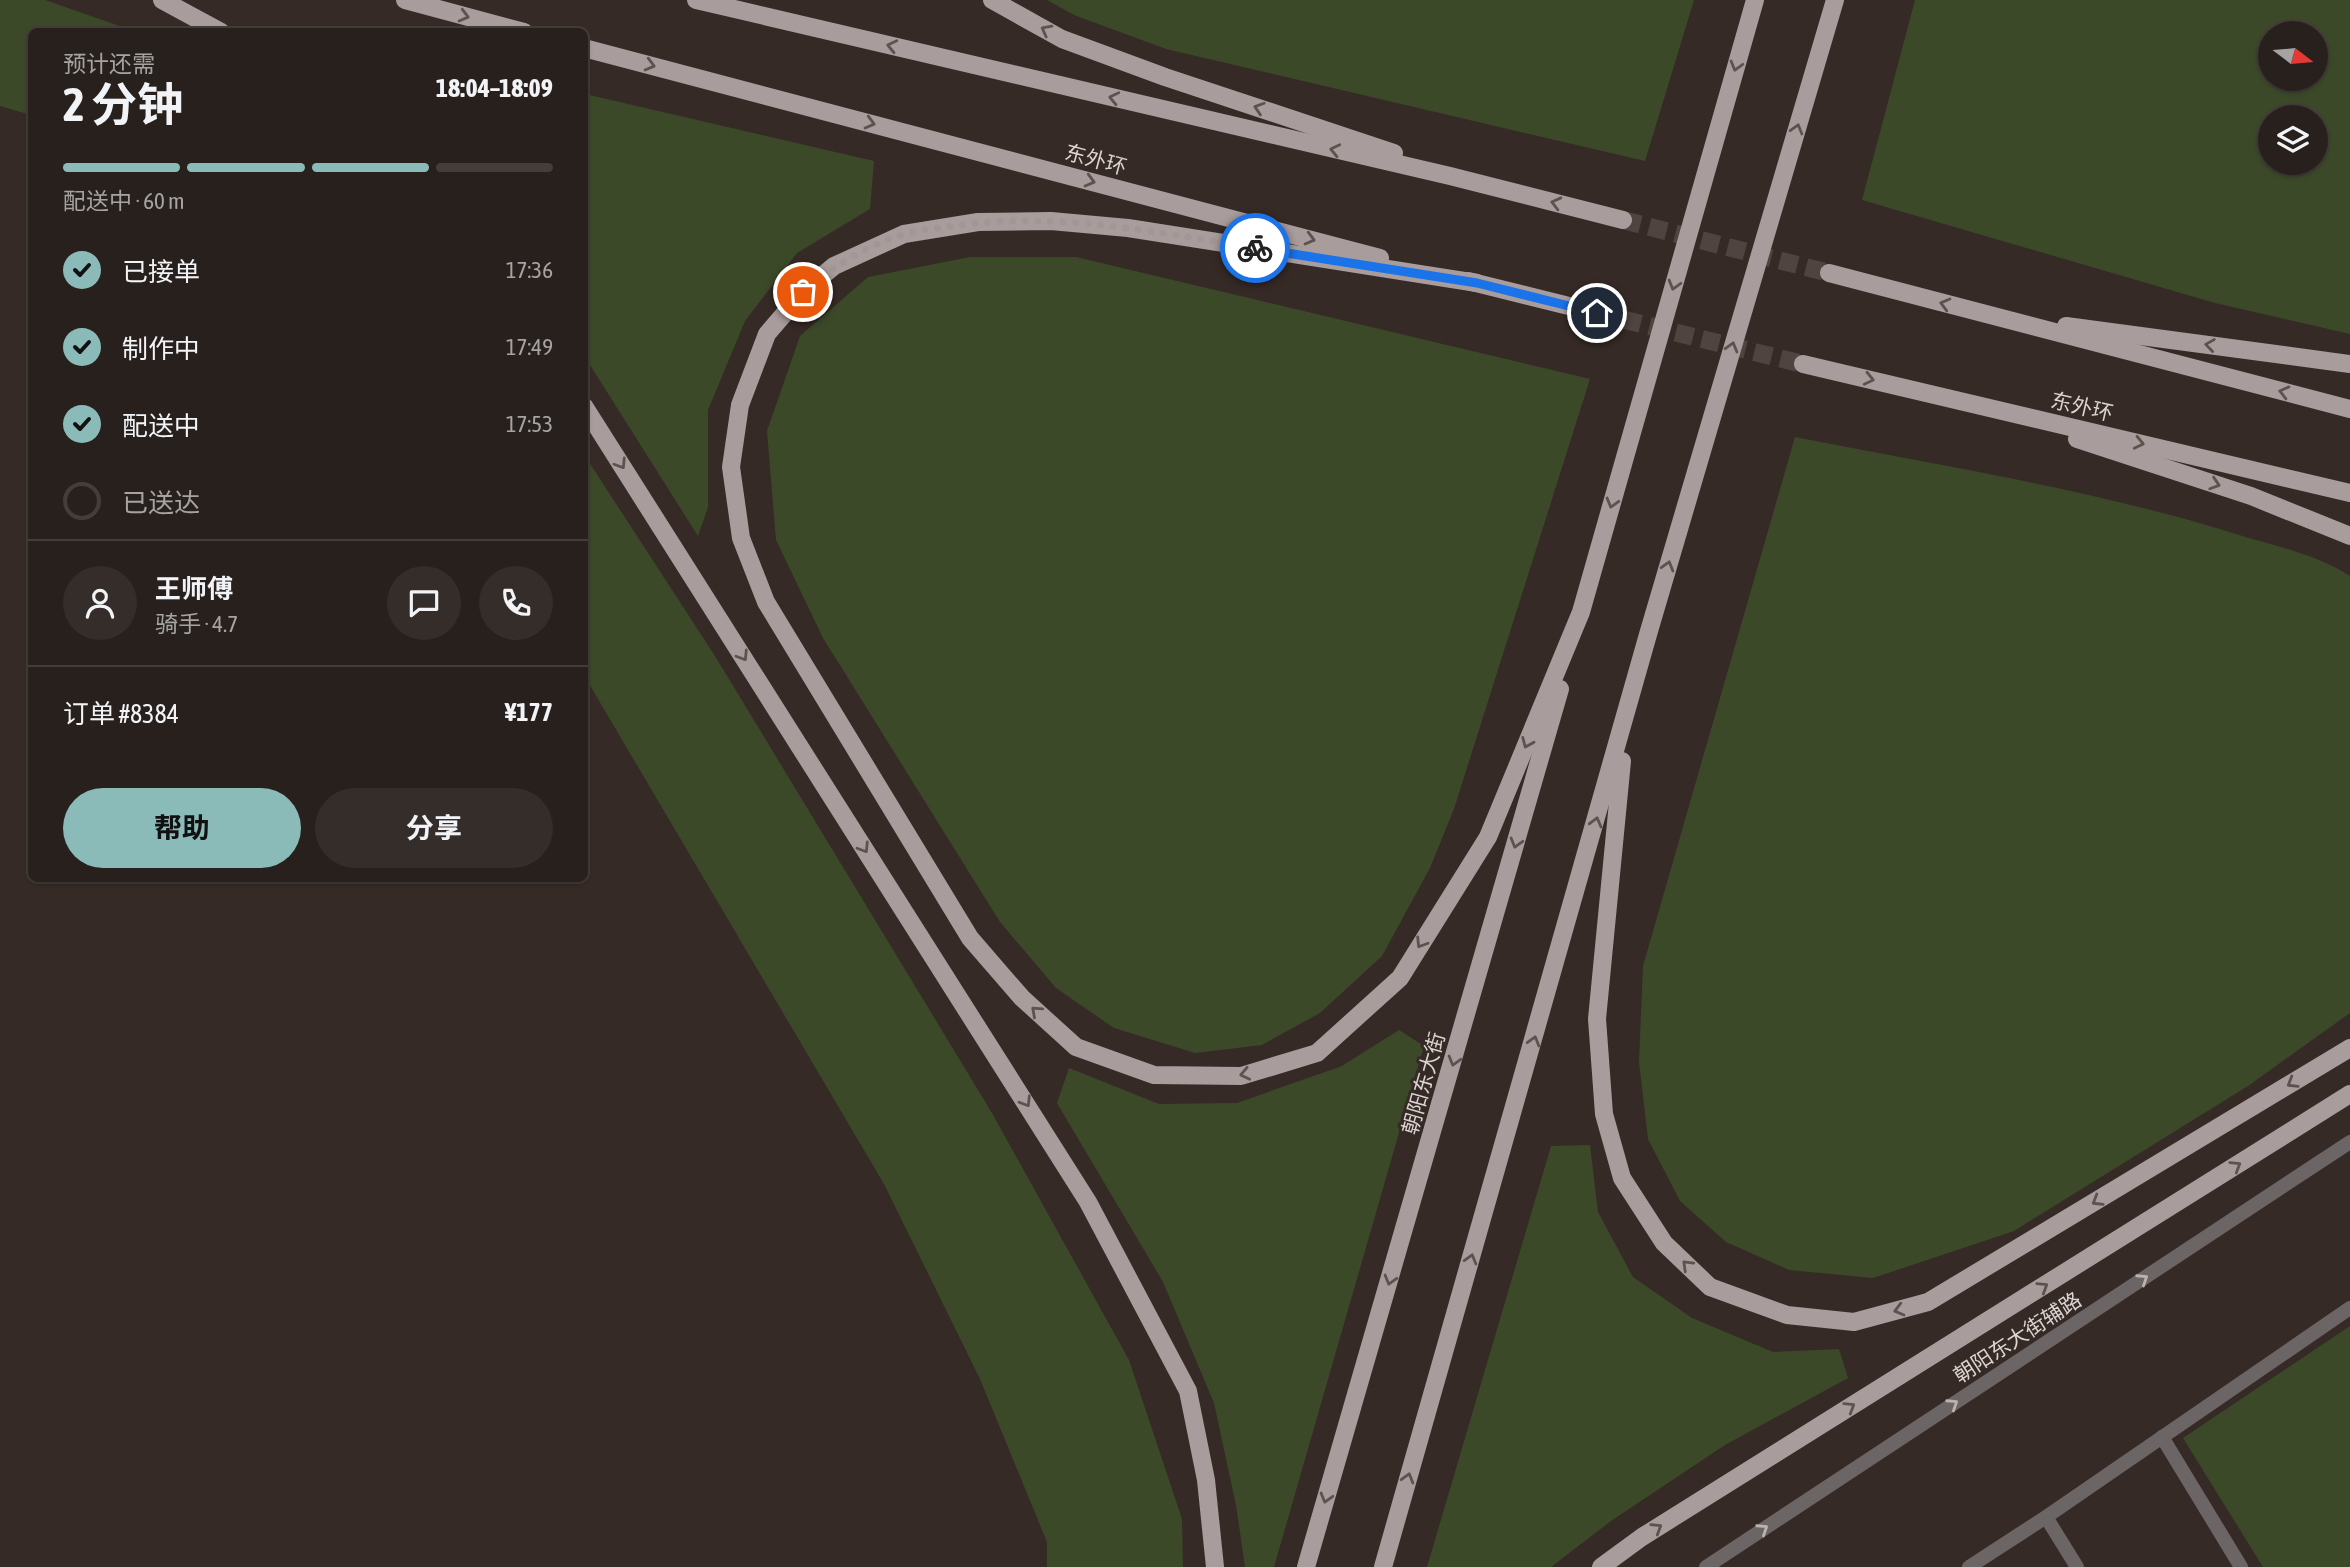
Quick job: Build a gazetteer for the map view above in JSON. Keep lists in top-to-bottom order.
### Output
{
  "streets": {
    "main road": ["东外环", "朝阳东大街"],
    "street": ["朝阳东大街辅路"]
  },
  "one_way": ["朝阳东大街辅路"],
  "north": "right",
  "page": {
    "heading": ["2 分钟", "预计还需", "18:04–18:09"],
    "panel": [
      "王师傅",
      "骑手 · 4.7",
      "订单 #8384",
      "¥177"
    ],
    "bar": "配送中 · 60 m",
    "list": [
      ["已接单", "17:36"],
      ["制作中", "17:49"],
      ["配送中", "17:53"],
      "已送达"
    ],
    "buttons": ["帮助", "分享"]
  }
}
